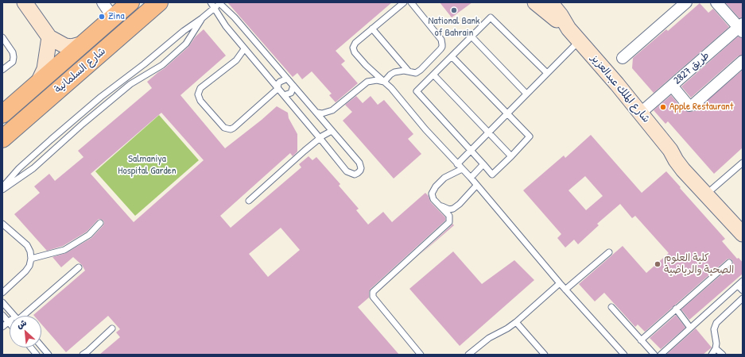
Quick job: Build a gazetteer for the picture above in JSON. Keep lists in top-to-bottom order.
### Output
{
  "streets": {
    "main road": ["شارع السلمانية"],
    "street": ["طريق 2827", "شارع الملك عبدالعزيز"]
  },
  "crossings": [
    ["طريق 2827", "شارع الملك عبدالعزيز"]
  ],
  "parks": ["Salmaniya Hospital Garden"],
  "places": [
    "National Bank of Bahrain",
    "Zina",
    "Apple Restaurant",
    "كلية العلوم الصحية والرياضية"
  ],
  "north": "top left"
}
